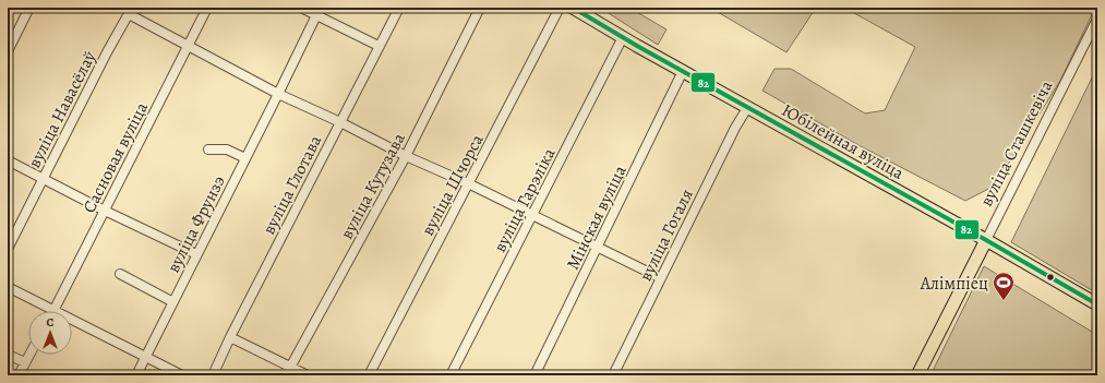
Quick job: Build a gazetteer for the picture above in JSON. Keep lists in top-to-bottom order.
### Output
{
  "streets": {
    "main road": ["Юбілейная вуліца", "вуліца Сташкевіча"],
    "street": [
      "вуліца Навасёлаў",
      "Сасновая вуліца",
      "вуліца Глотава",
      "вуліца Шчорса",
      "вуліца Кутузава",
      "вуліца Гарэліка",
      "Мінская вуліца",
      "вуліца Фрунзэ",
      "вуліца Гогаля"
    ]
  },
  "crossings": [
    ["Юбілейная вуліца", "вуліца Сташкевіча"],
    ["Юбілейная вуліца", "вуліца Гарэліка"],
    ["Юбілейная вуліца", "Мінская вуліца"],
    ["Юбілейная вуліца", "вуліца Гогаля"]
  ],
  "places": {
    "sports": ["Алімпіец"]
  },
  "lines": ["transit line 82"],
  "north": "top"
}
